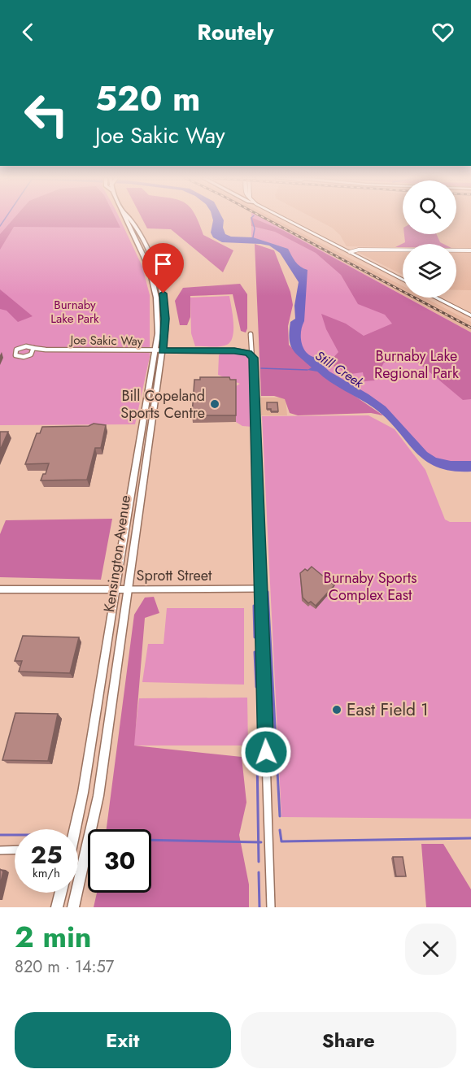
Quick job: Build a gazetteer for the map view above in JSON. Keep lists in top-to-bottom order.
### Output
{
  "streets": {
    "main road": ["Kensington Avenue", "Sprott Street"],
    "street": ["Joe Sakic Way"]
  },
  "crossings": [
    ["Joe Sakic Way", "Kensington Avenue"],
    ["Kensington Avenue", "Sprott Street"]
  ],
  "water": ["Still Creek"],
  "parks": ["Burnaby Lake Park", "Burnaby Lake Regional Park", "Burnaby Sports Complex East"],
  "places": ["Bill Copeland Sports Centre", "East Field 1"],
  "page": {
    "header": "Routely",
    "turn": ["520 m", "Joe Sakic Way"],
    "speed": "25 km/h",
    "limit": "30",
    "heading": ["2 min", "820 m · 14:57"],
    "buttons": ["Exit", "Share"]
  }
}
